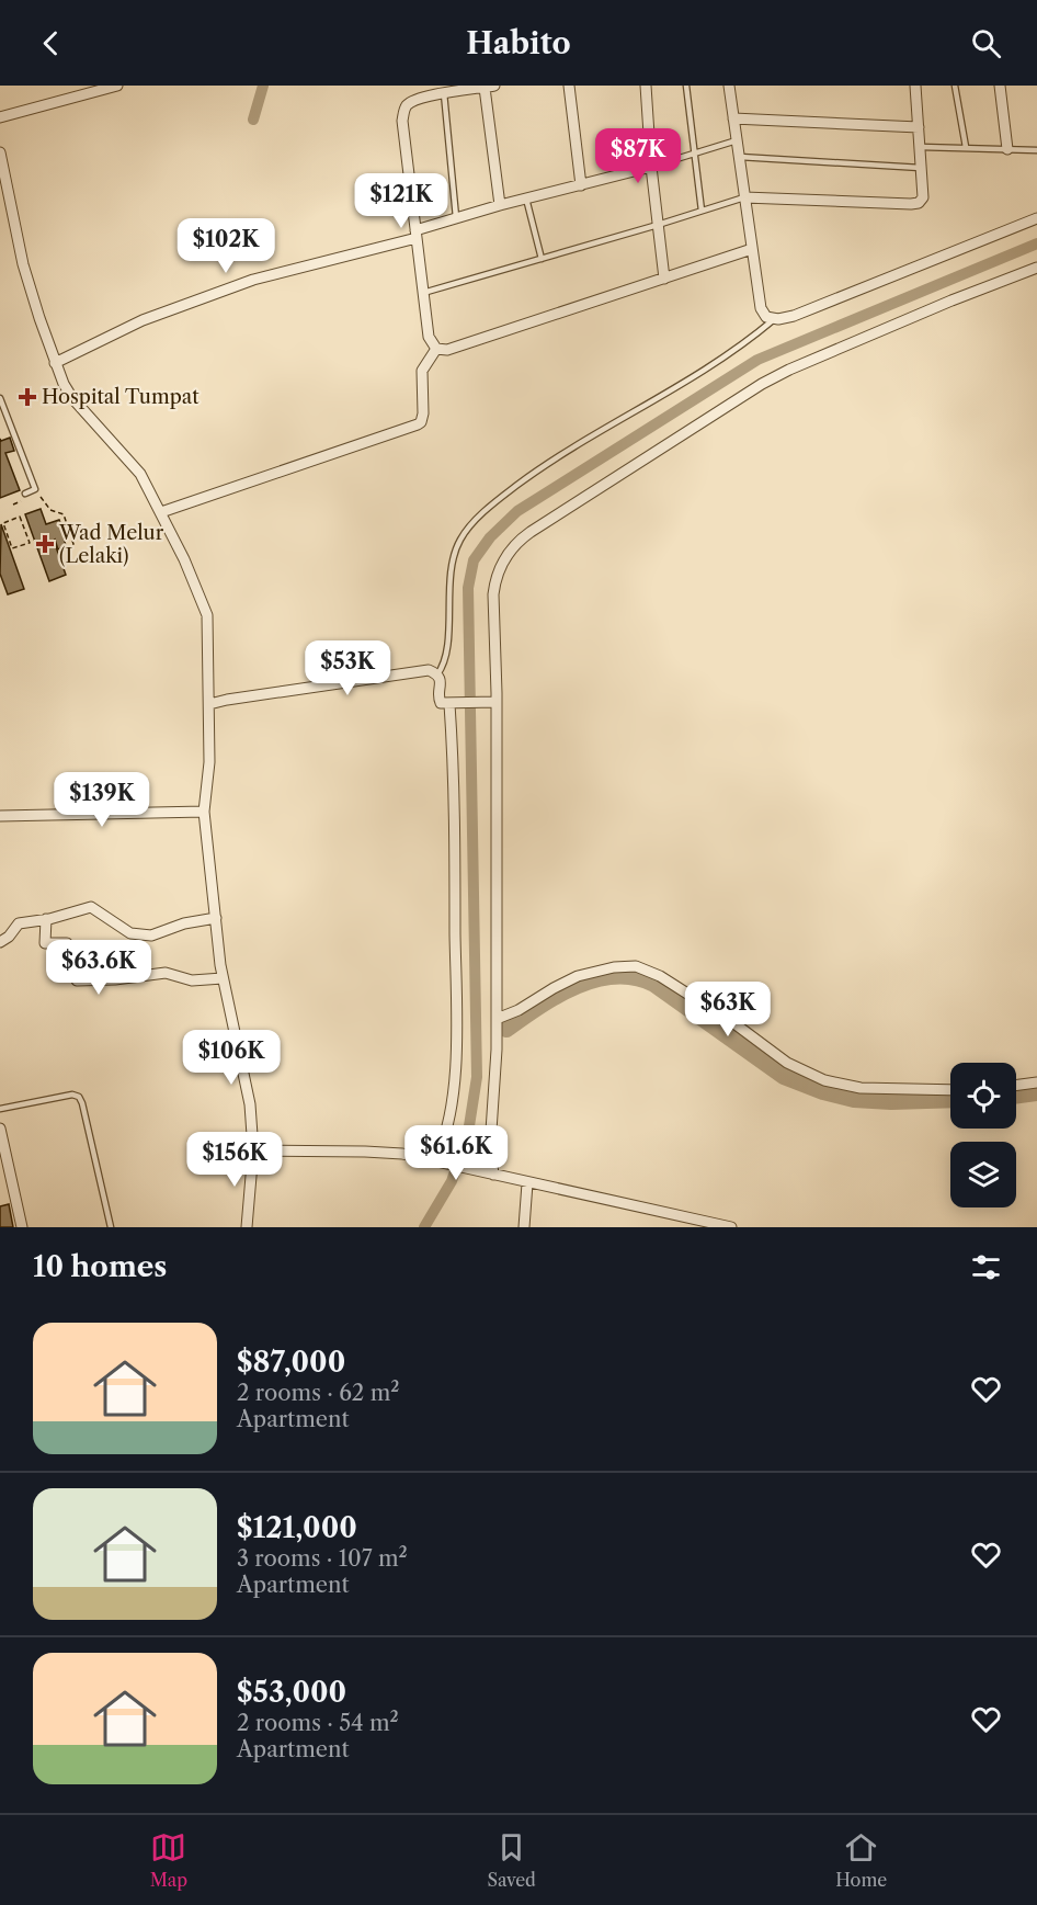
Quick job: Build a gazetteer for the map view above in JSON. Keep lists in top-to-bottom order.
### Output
{
  "places": {
    "health": ["Hospital Tumpat", "Wad Melur (Lelaki)"]
  },
  "page": {
    "header": "Habito",
    "price": [
      "$87K",
      "$121K",
      "$102K",
      "$53K",
      "$139K",
      "$63.6K",
      "$63K",
      "$106K",
      "$61.6K",
      "$156K"
    ],
    "heading": "10 homes",
    "list": [
      {
        "name": "$87,000",
        "note": "2 rooms · 62 m² · Apartment"
      },
      {
        "name": "$121,000",
        "note": "3 rooms · 107 m² · Apartment"
      },
      {
        "name": "$53,000",
        "note": "2 rooms · 54 m² · Apartment"
      }
    ],
    "tabs": ["Map", "Saved", "Home"]
  }
}
